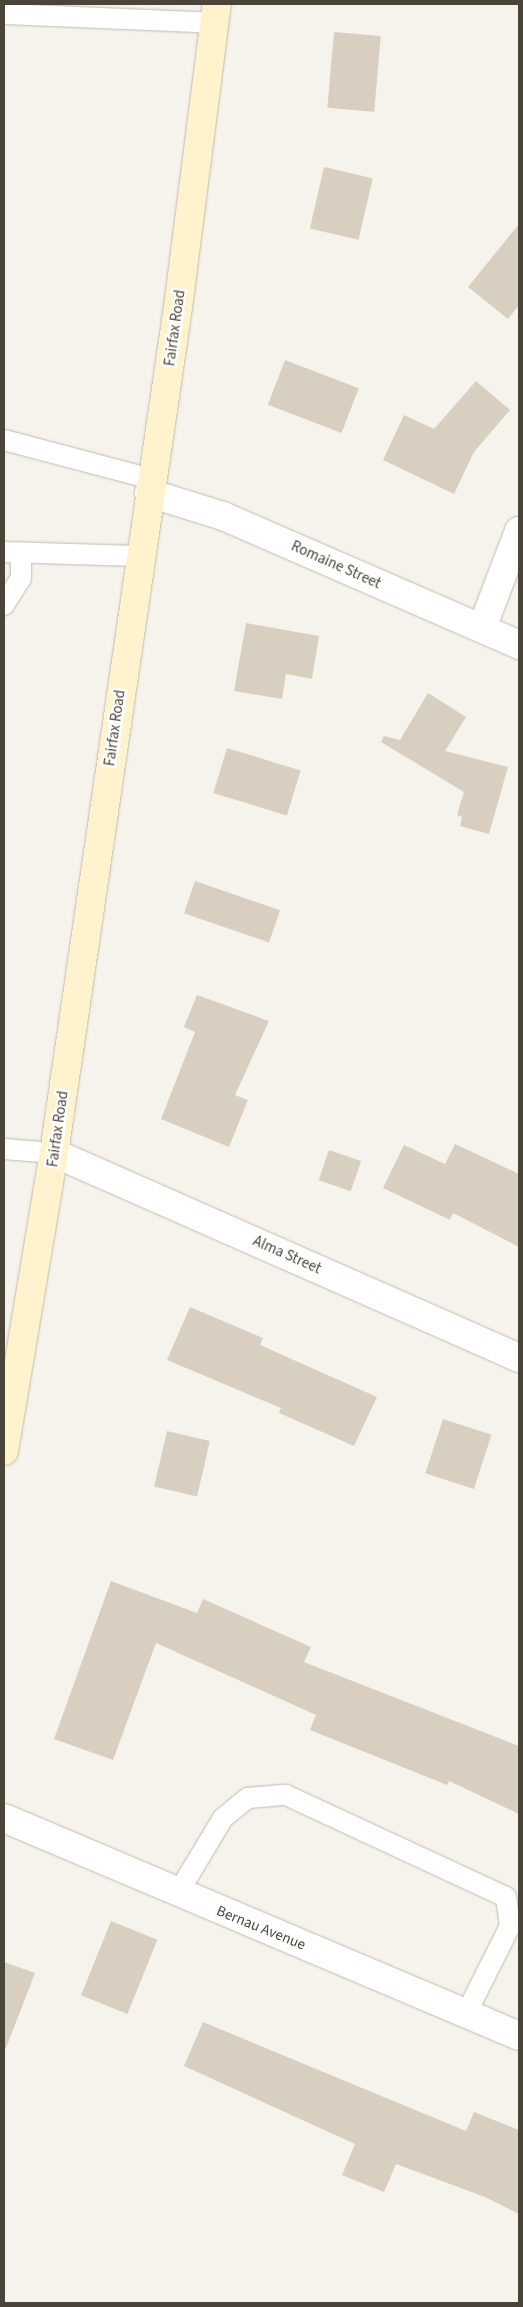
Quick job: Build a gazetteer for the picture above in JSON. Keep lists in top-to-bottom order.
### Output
{
  "streets": {
    "street": [
      "Fairfax Road",
      "Romaine Street",
      "Alma Street",
      "Bernau Avenue"
    ]
  },
  "crossings": [
    ["Fairfax Road", "Romaine Street"],
    ["Fairfax Road", "Alma Street"]
  ]
}
